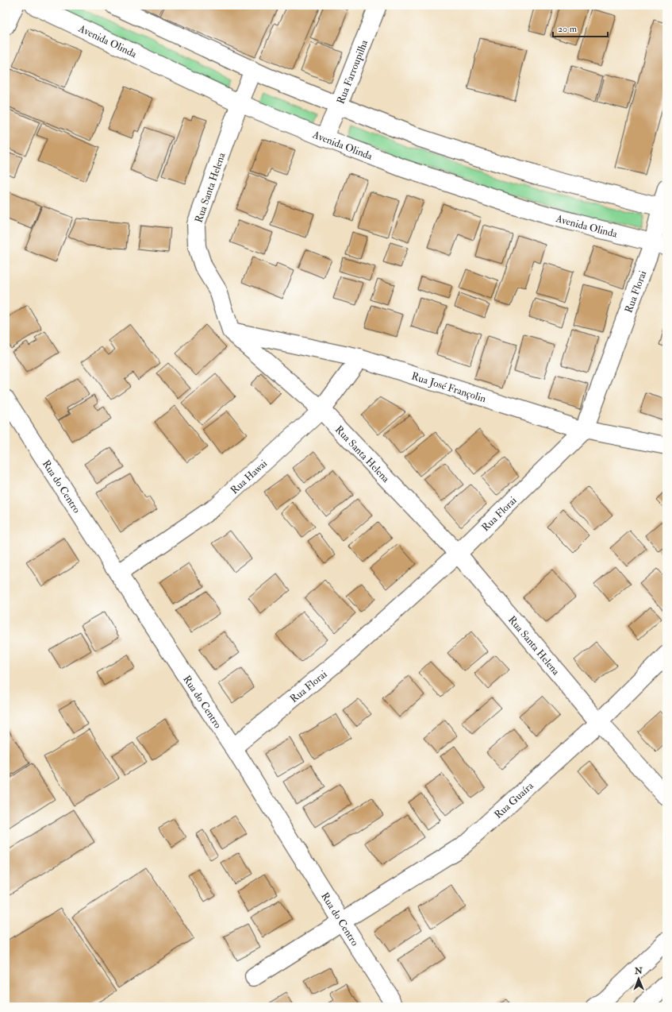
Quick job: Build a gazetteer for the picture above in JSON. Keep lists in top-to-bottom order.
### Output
{
  "streets": {
    "street": [
      "Avenida Olinda",
      "Rua Farroupilha",
      "Rua Santa Helena",
      "Rua Florai",
      "Rua José Françolin",
      "Rua Hawai",
      "Rua do Centro",
      "Rua Guaíra"
    ]
  },
  "crossings": [
    ["Avenida Olinda", "Rua Farroupilha"],
    ["Avenida Olinda", "Rua Santa Helena"],
    ["Avenida Olinda", "Rua Florai"],
    ["Rua Santa Helena", "Rua Florai"],
    ["Rua Santa Helena", "Rua José Françolin"],
    ["Rua Santa Helena", "Rua Hawai"],
    ["Rua Santa Helena", "Rua Guaíra"],
    ["Rua Florai", "Rua José Françolin"],
    ["Rua Florai", "Rua do Centro"],
    ["Rua José Françolin", "Rua Hawai"],
    ["Rua Hawai", "Rua do Centro"],
    ["Rua do Centro", "Rua Guaíra"]
  ],
  "scale_bar": "20 m",
  "north": "top"
}
